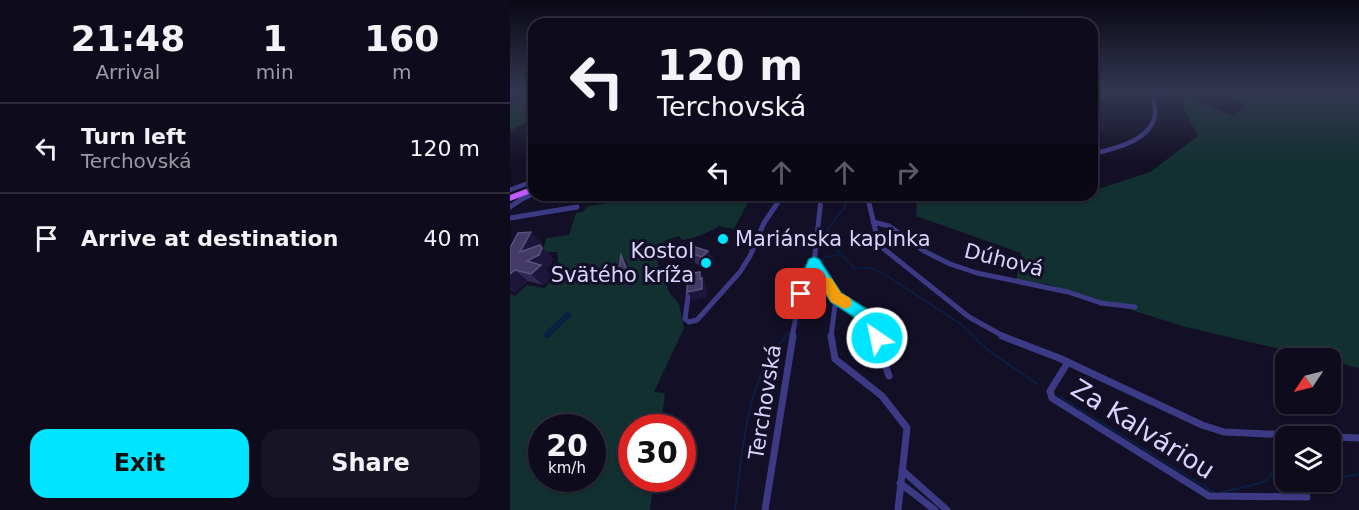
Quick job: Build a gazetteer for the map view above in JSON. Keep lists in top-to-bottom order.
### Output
{
  "streets": {
    "street": ["Dúhová", "Terchovská", "Za Kalváriou"]
  },
  "crossings": [
    ["Dúhová", "Za Kalváriou"]
  ],
  "places": ["Mariánska kaplnka", "Kostol Svätého kríža"],
  "north": "bottom left",
  "page": {
    "eta": [
      "21:48",
      "Arrival",
      "1",
      "min",
      "160",
      "m"
    ],
    "turn": ["120 m", "Terchovská"],
    "list": [
      {
        "name": "Turn left",
        "note": "Terchovská",
        "value": "120 m"
      },
      {
        "name": "Arrive at destination",
        "value": "40 m"
      }
    ],
    "speed": "20 km/h",
    "limit": "30",
    "buttons": ["Exit", "Share"]
  }
}
